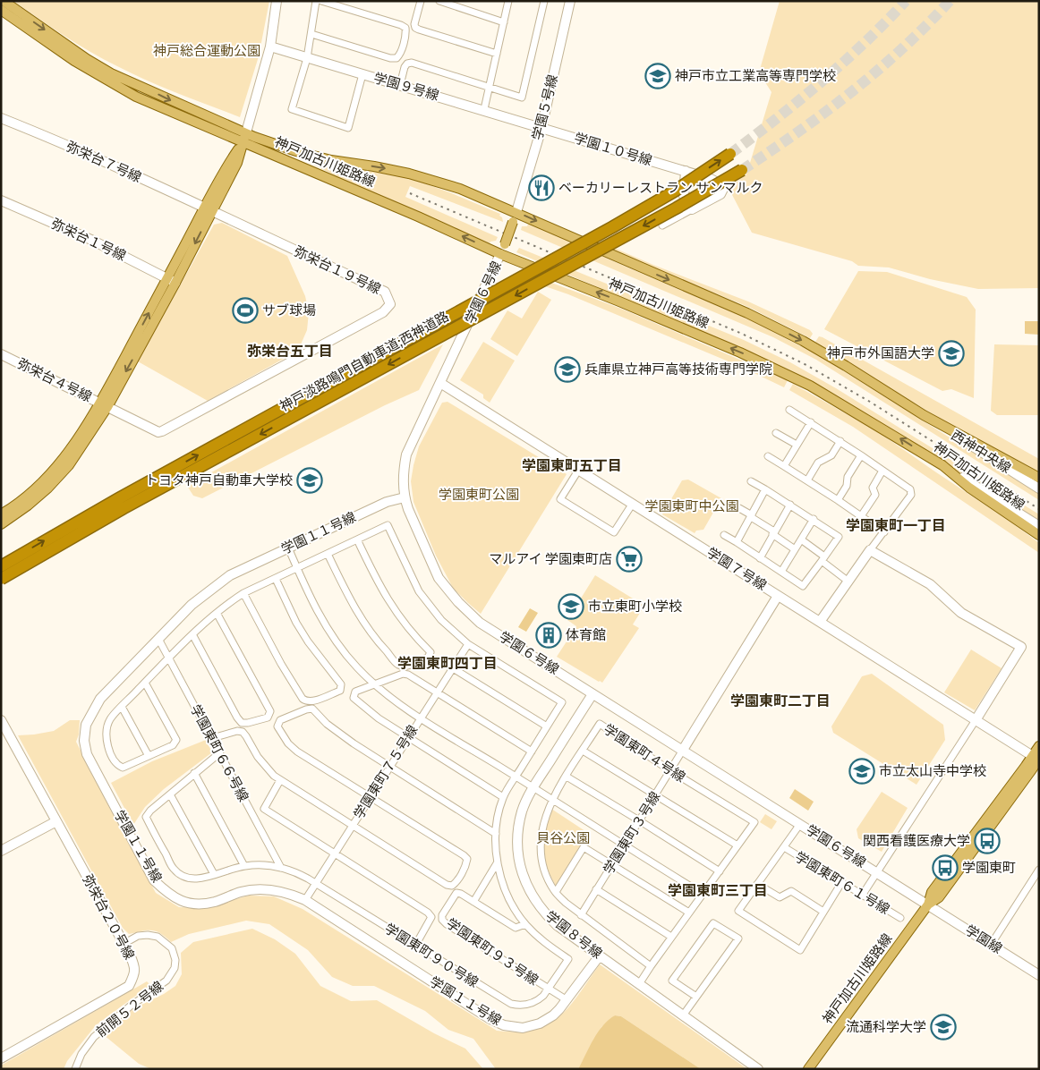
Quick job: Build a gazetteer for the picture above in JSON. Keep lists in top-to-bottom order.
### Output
{
  "streets": {
    "highway": ["神戸淡路鳴門自動車道;西神道路"],
    "main road": ["神戸加古川姫路線"],
    "street": [
      "学園９号線",
      "学園５号線",
      "学園１０号線",
      "弥栄台７号線",
      "弥栄台１号線",
      "弥栄台１９号線",
      "学園６号線",
      "弥栄台４号線",
      "西神中央線",
      "学園１１号線",
      "学園７号線",
      "学園東町６６号線",
      "学園東町４号線",
      "学園東町７５号線",
      "学園東町３号線",
      "学園東町６１号線",
      "弥栄台２０号線",
      "学園８号線",
      "学園線",
      "学園東町９３号線",
      "学園東町９０号線",
      "前開５２号線"
    ]
  },
  "crossings": [
    ["学園９号線", "学園５号線"],
    ["学園９号線", "学園１０号線"],
    ["学園５号線", "学園１０号線"],
    ["学園５号線", "神戸加古川姫路線"],
    ["弥栄台７号線", "弥栄台１９号線"],
    ["神戸加古川姫路線", "学園６号線"],
    ["神戸加古川姫路線", "西神中央線"],
    ["神戸加古川姫路線", "学園７号線"],
    ["神戸加古川姫路線", "学園線"],
    ["弥栄台１９号線", "弥栄台４号線"],
    ["学園６号線", "学園１１号線"],
    ["学園６号線", "学園７号線"],
    ["学園６号線", "学園東町３号線"],
    ["学園６号線", "学園８号線"],
    ["学園６号線", "学園線"],
    ["学園１１号線", "学園東町６６号線"],
    ["学園１１号線", "学園東町７５号線"],
    ["学園１１号線", "学園８号線"],
    ["学園１１号線", "学園東町９３号線"],
    ["学園東町６６号線", "学園東町９０号線"],
    ["学園東町４号線", "学園東町３号線"],
    ["学園東町４号線", "学園８号線"],
    ["学園東町７５号線", "学園東町９０号線"],
    ["弥栄台２０号線", "前開５２号線"],
    ["学園東町９３号線", "学園東町９０号線"]
  ],
  "districts": [
    "弥栄台五丁目",
    "学園東町五丁目",
    "学園東町一丁目",
    "学園東町四丁目",
    "学園東町二丁目",
    "学園東町三丁目"
  ],
  "parks": [
    "神戸総合運動公園",
    "学園東町公園",
    "学園東町中公園",
    "貝谷公園"
  ],
  "places": {
    "school or university": [
      "神戸市立工業高等専門学校",
      "神戸市外国語大学",
      "兵庫県立神戸高等技術専門学院",
      "トヨタ神戸自動車大学校",
      "市立東町小学校",
      "市立太山寺中学校",
      "流通科学大学"
    ],
    "restaurant": ["ベーカリーレストラン サンマルク"],
    "sports": ["サブ球場"],
    "supermarket": ["マルアイ 学園東町店"],
    "building": ["体育館"],
    "bus stop": ["関西看護医療大学", "学園東町"]
  }
}
